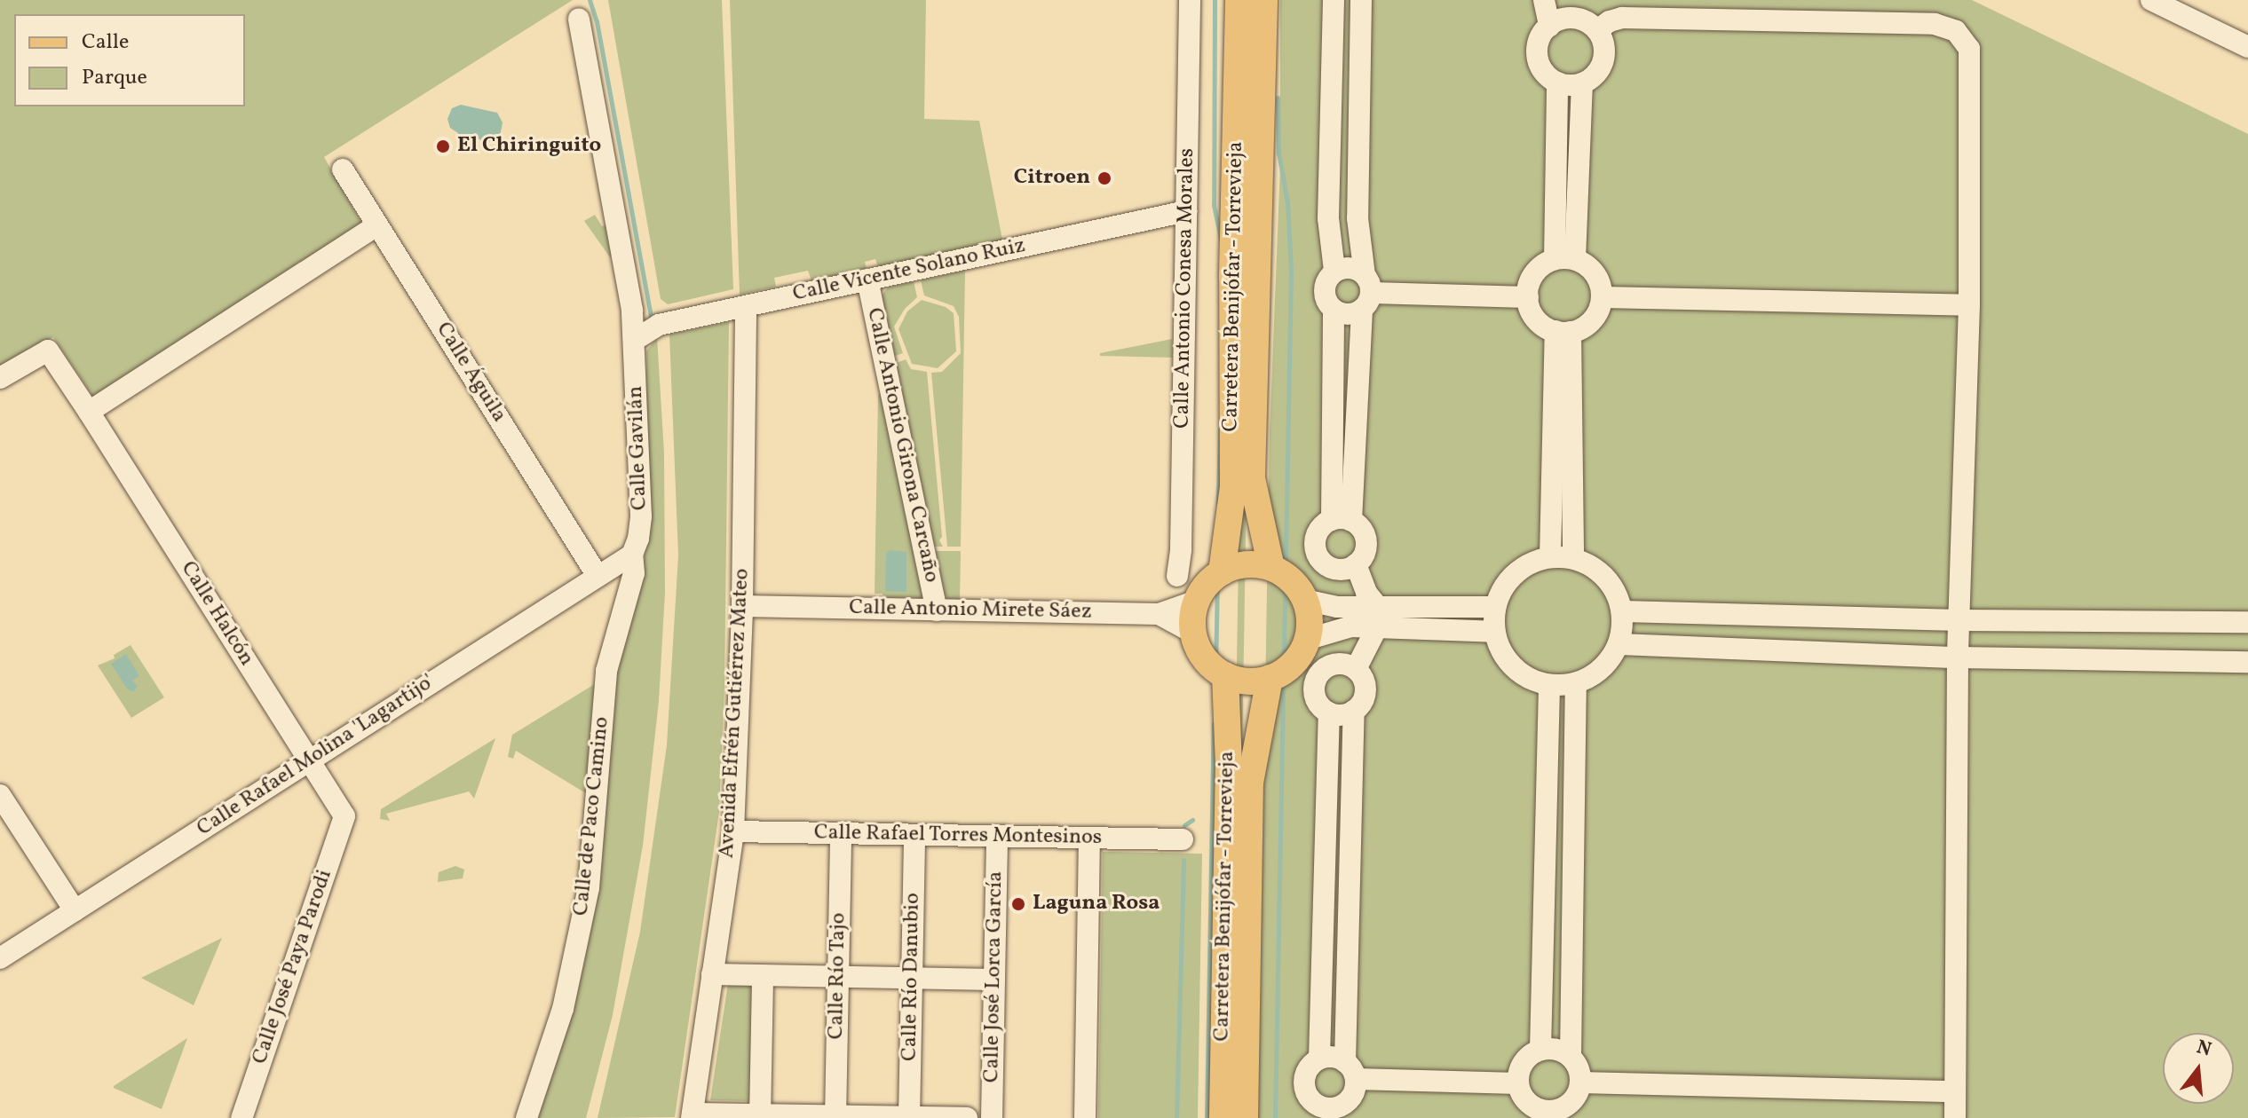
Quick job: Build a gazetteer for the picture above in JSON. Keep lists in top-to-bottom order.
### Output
{
  "streets": {
    "main road": ["Carretera Benijófar - Torrevieja"],
    "street": [
      "Calle Vicente Solano Ruiz",
      "Calle Antonio Conesa Morales",
      "Calle Águila",
      "Calle Antonio Girona Carcaño",
      "Calle Gavilán",
      "Calle Antonio Mirete Sáez",
      "Calle Halcón",
      "Avenida Efrén Gutiérrez Mateo",
      "Calle Rafael Molina 'Lagartijo'",
      "Calle de Paco Camino",
      "Calle Rafael Torres Montesinos",
      "Calle José Paya Parodi",
      "Calle Río Tajo",
      "Calle Río Danubio",
      "Calle José Lorca García"
    ]
  },
  "crossings": [
    ["Calle Vicente Solano Ruiz", "Calle Antonio Conesa Morales"],
    ["Calle Vicente Solano Ruiz", "Calle Antonio Girona Carcaño"],
    ["Calle Vicente Solano Ruiz", "Calle Gavilán"],
    ["Calle Vicente Solano Ruiz", "Avenida Efrén Gutiérrez Mateo"],
    ["Carretera Benijófar - Torrevieja", "Calle Antonio Mirete Sáez"],
    ["Calle Águila", "Calle Rafael Molina 'Lagartijo'"],
    ["Calle Antonio Girona Carcaño", "Calle Antonio Mirete Sáez"],
    ["Calle Gavilán", "Calle Rafael Molina 'Lagartijo'"],
    ["Calle Gavilán", "Calle de Paco Camino"],
    ["Calle Antonio Mirete Sáez", "Avenida Efrén Gutiérrez Mateo"],
    ["Calle Halcón", "Calle Rafael Molina 'Lagartijo'"],
    ["Calle Halcón", "Calle José Paya Parodi"],
    ["Avenida Efrén Gutiérrez Mateo", "Calle Rafael Torres Montesinos"],
    ["Calle Rafael Molina 'Lagartijo'", "Calle de Paco Camino"],
    ["Calle Rafael Torres Montesinos", "Calle Río Tajo"],
    ["Calle Rafael Torres Montesinos", "Calle Río Danubio"],
    ["Calle Rafael Torres Montesinos", "Calle José Lorca García"]
  ],
  "places": ["El Chiringuito", "Citroen", "Laguna Rosa"],
  "legend": ["Calle", "Parque"],
  "north": "top"
}
